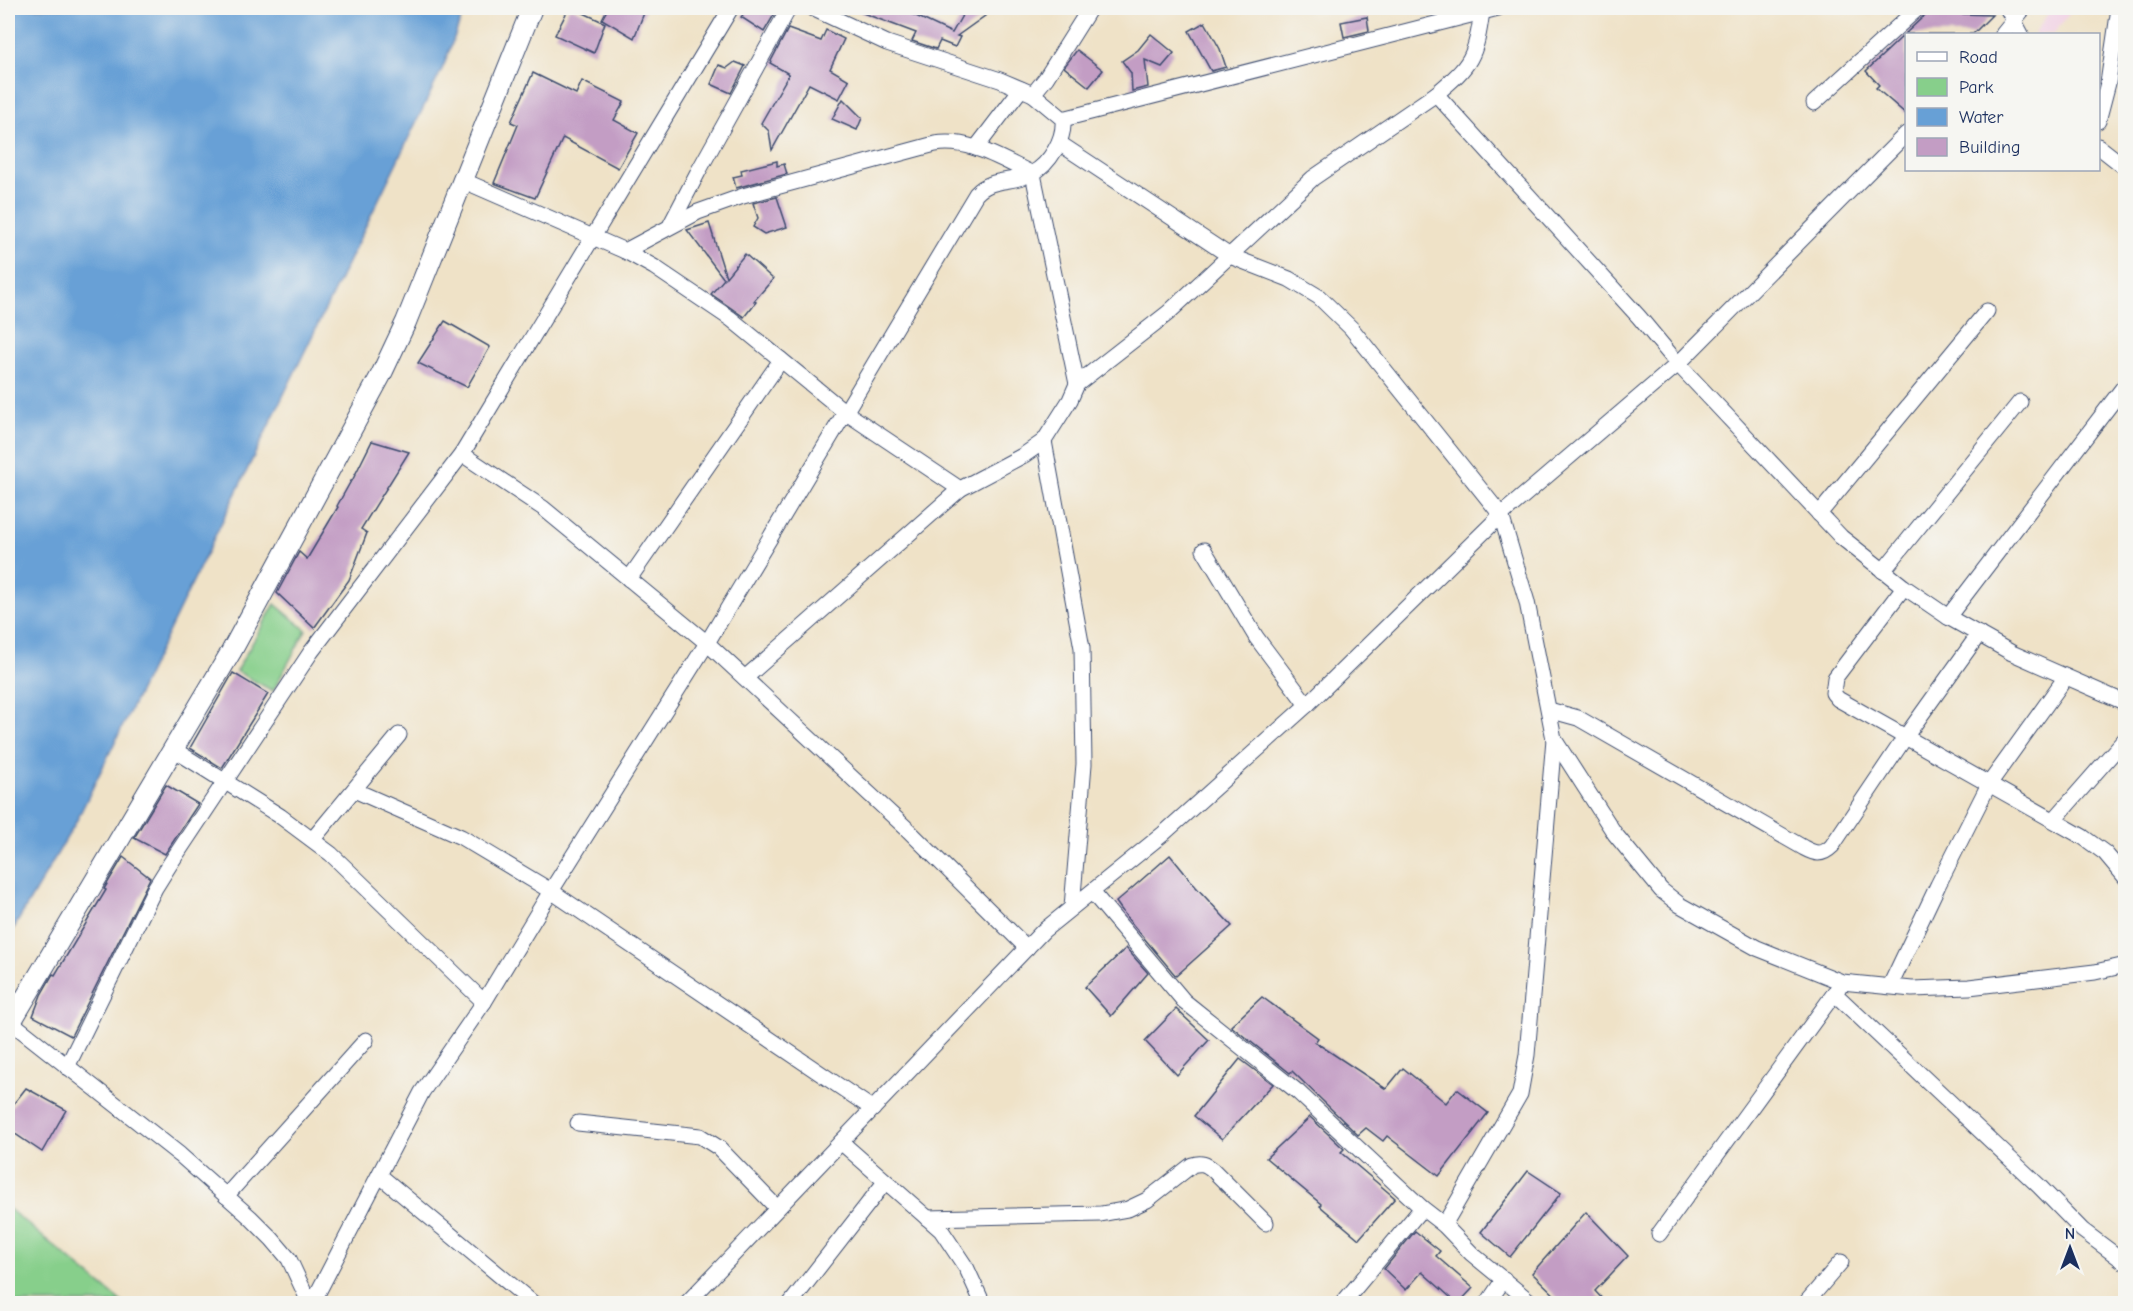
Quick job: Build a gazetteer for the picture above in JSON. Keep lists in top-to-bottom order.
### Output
{
  "legend": [
    "Road",
    "Park",
    "Water",
    "Building"
  ],
  "north": "top"
}
